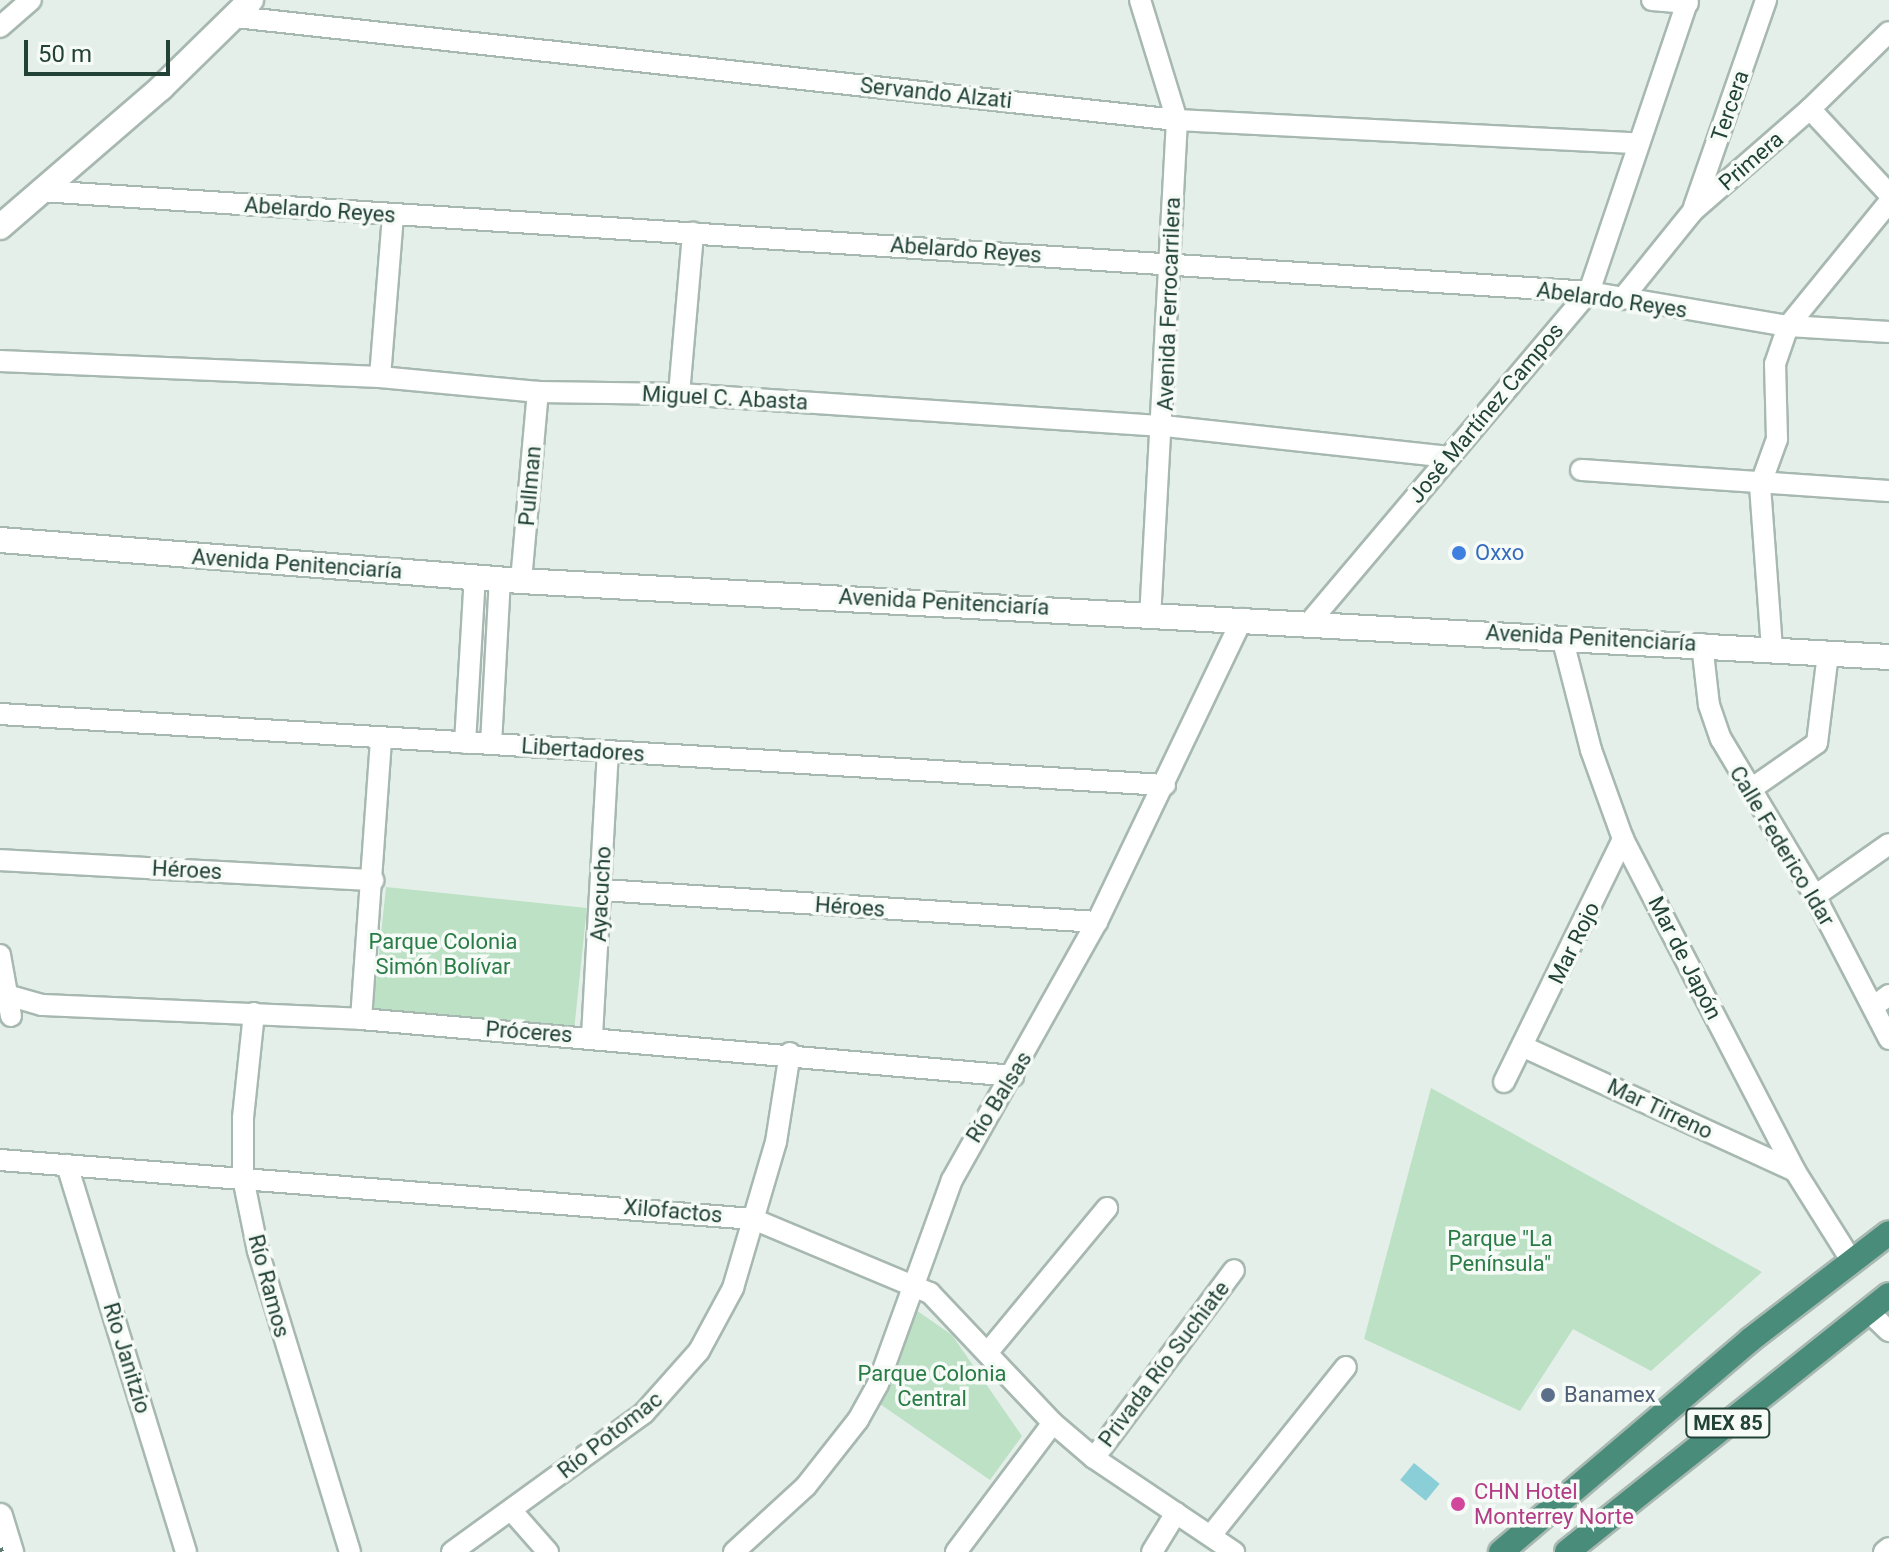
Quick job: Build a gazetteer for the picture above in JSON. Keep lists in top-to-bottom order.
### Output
{
  "streets": {
    "highway": ["MEX 85"],
    "street": [
      "Servando Alzati",
      "Tercera",
      "Primera",
      "Abelardo Reyes",
      "Avenida Ferrocarrilera",
      "Miguel C. Abasta",
      "José Martínez Campos",
      "Pullman",
      "Avenida Penitenciaría",
      "Libertadores",
      "Calle Federico Idar",
      "Héroes",
      "Ayacucho",
      "Mar Rojo",
      "Mar de Japón",
      "Próceres",
      "Río Balsas",
      "Mar Tirreno",
      "Xilofactos",
      "Río Ramos",
      "Rio Janitzio",
      "Privada Río Suchiate",
      "Río Potomac"
    ]
  },
  "crossings": [
    ["Servando Alzati", "Avenida Ferrocarrilera"],
    ["Servando Alzati", "José Martínez Campos"],
    ["Tercera", "Primera"],
    ["Primera", "Abelardo Reyes"],
    ["Abelardo Reyes", "Avenida Ferrocarrilera"],
    ["Abelardo Reyes", "José Martínez Campos"],
    ["Avenida Ferrocarrilera", "Miguel C. Abasta"],
    ["Avenida Ferrocarrilera", "Avenida Penitenciaría"],
    ["Miguel C. Abasta", "José Martínez Campos"],
    ["Miguel C. Abasta", "Pullman"],
    ["José Martínez Campos", "Avenida Penitenciaría"],
    ["Pullman", "Avenida Penitenciaría"],
    ["Pullman", "Libertadores"],
    ["Avenida Penitenciaría", "Calle Federico Idar"],
    ["Avenida Penitenciaría", "Mar de Japón"],
    ["Avenida Penitenciaría", "Río Balsas"],
    ["Libertadores", "Ayacucho"],
    ["Libertadores", "Río Balsas"],
    ["Héroes", "Ayacucho"],
    ["Héroes", "Río Balsas"],
    ["Ayacucho", "Próceres"],
    ["Mar Rojo", "Mar de Japón"],
    ["Mar Rojo", "Mar Tirreno"],
    ["Mar de Japón", "Mar Tirreno"],
    ["Mar de Japón", "MEX 85"],
    ["Próceres", "Río Balsas"],
    ["Próceres", "Río Ramos"],
    ["Próceres", "Río Potomac"],
    ["Río Balsas", "Xilofactos"],
    ["Xilofactos", "Río Ramos"],
    ["Xilofactos", "Rio Janitzio"],
    ["Xilofactos", "Privada Río Suchiate"],
    ["Xilofactos", "Río Potomac"]
  ],
  "parks": ["Parque Colonia Simón Bolívar", "Parque \"La Península\"", "Parque Colonia Central"],
  "places": ["Oxxo", "Banamex", "CHN Hotel Monterrey Norte"],
  "scale_bar": "50 m"
}
